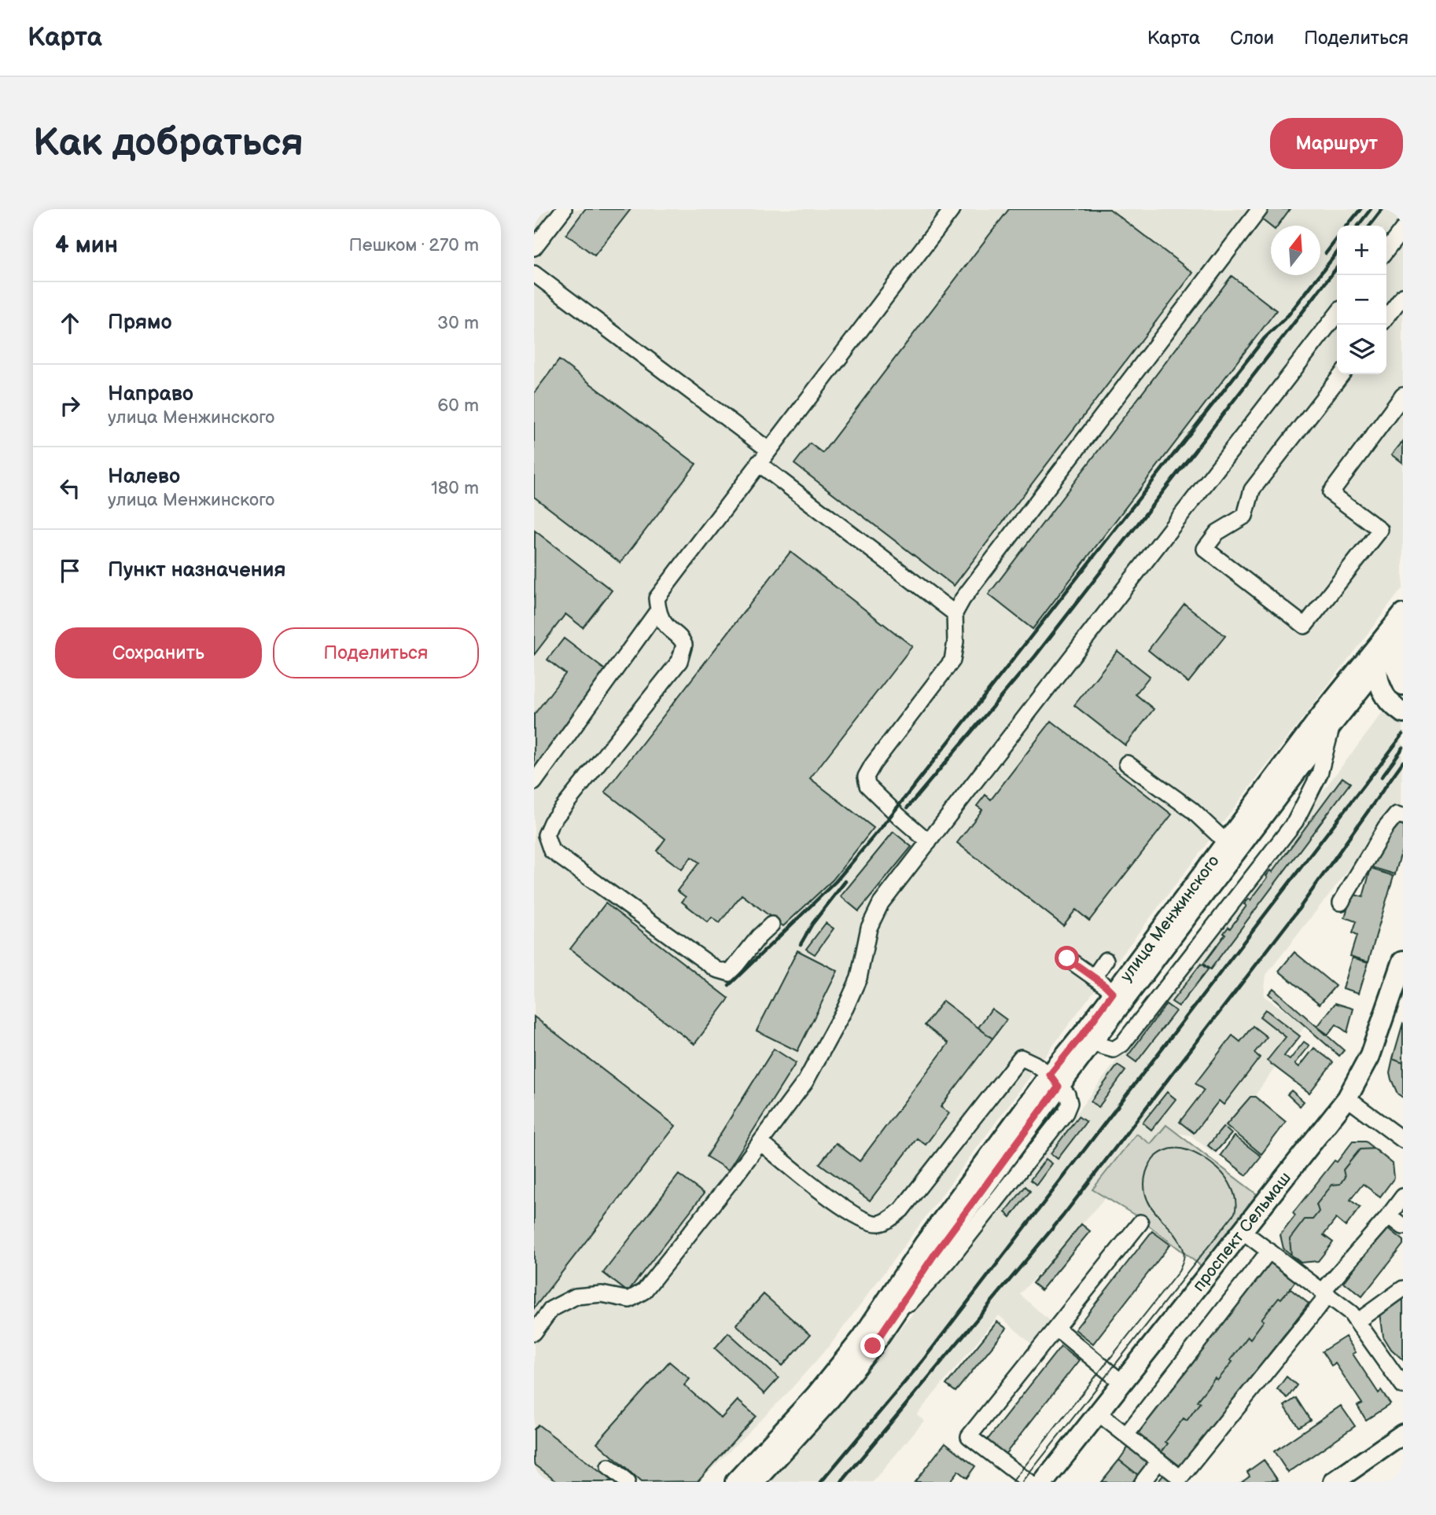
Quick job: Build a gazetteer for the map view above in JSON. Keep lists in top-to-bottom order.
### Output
{
  "streets": {
    "main road": ["улица Менжинского", "проспект Сельмаш"]
  },
  "north": "top",
  "page": {
    "header": "Карта",
    "nav": ["Карта", "Слои", "Поделиться"],
    "buttons": [
      "Маршрут",
      ["Сохранить", "Поделиться"]
    ],
    "title": "Как добраться",
    "heading": ["4 мин", "Пешком · 270 m"],
    "map_buttons": ["+", "−"],
    "list": [
      ["Прямо", "30 m"],
      ["Направо", "улица Менжинского", "60 m"],
      ["Налево", "улица Менжинского", "180 m"],
      "Пункт назначения"
    ]
  }
}
